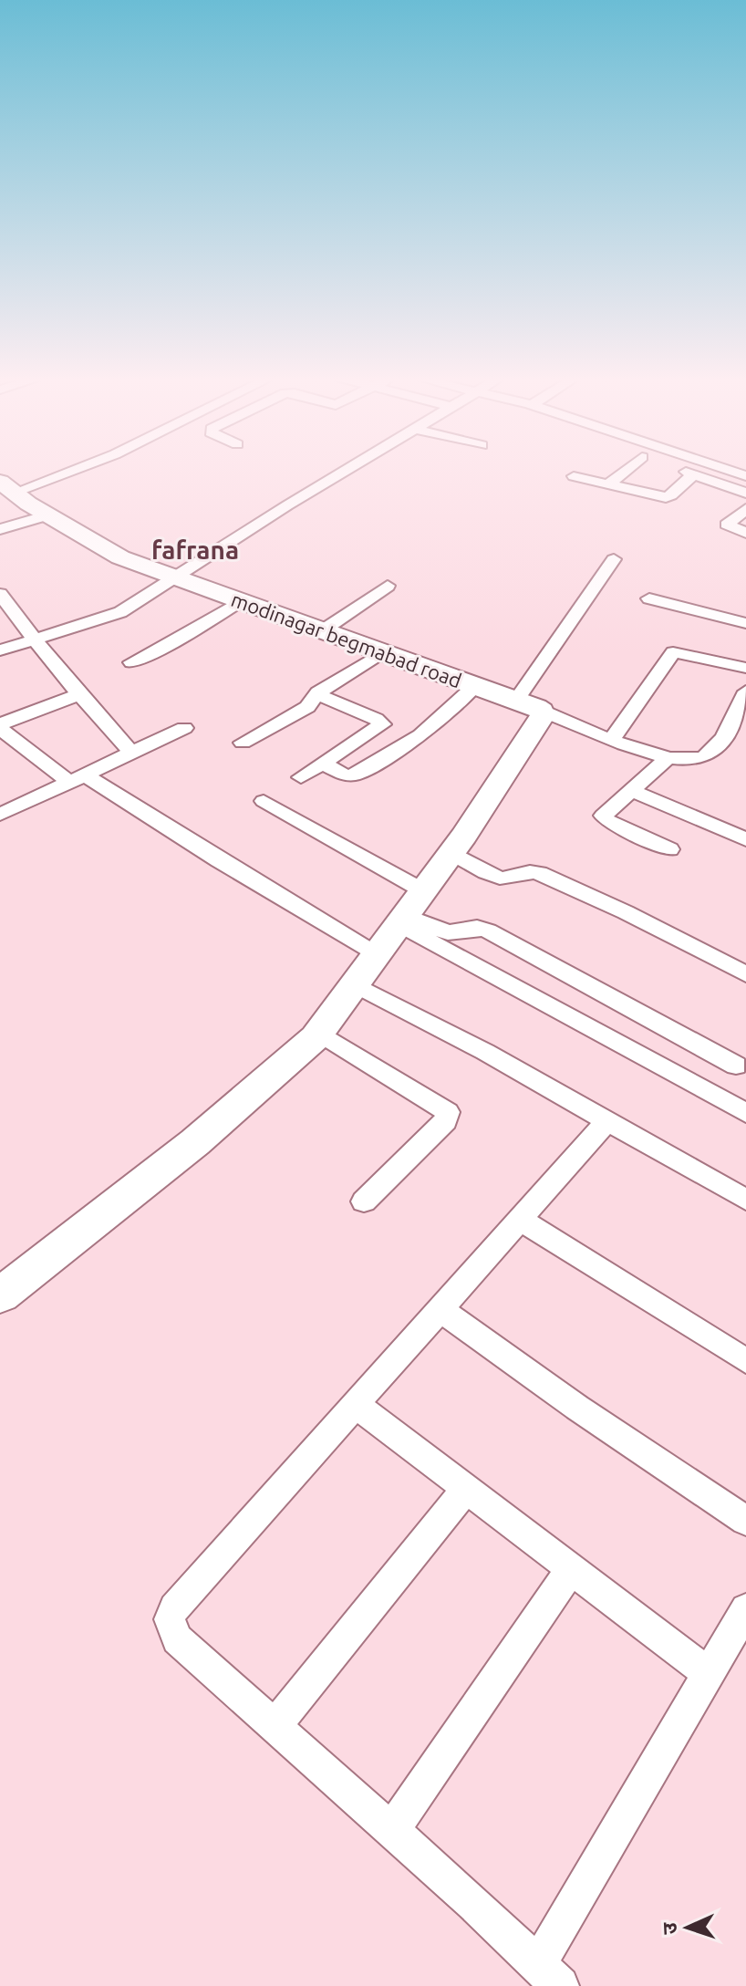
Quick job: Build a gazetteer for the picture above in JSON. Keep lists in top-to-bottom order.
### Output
{
  "streets": {
    "street": ["modinagar begmabad road"]
  },
  "districts": ["fafrana"],
  "north": "left"
}
